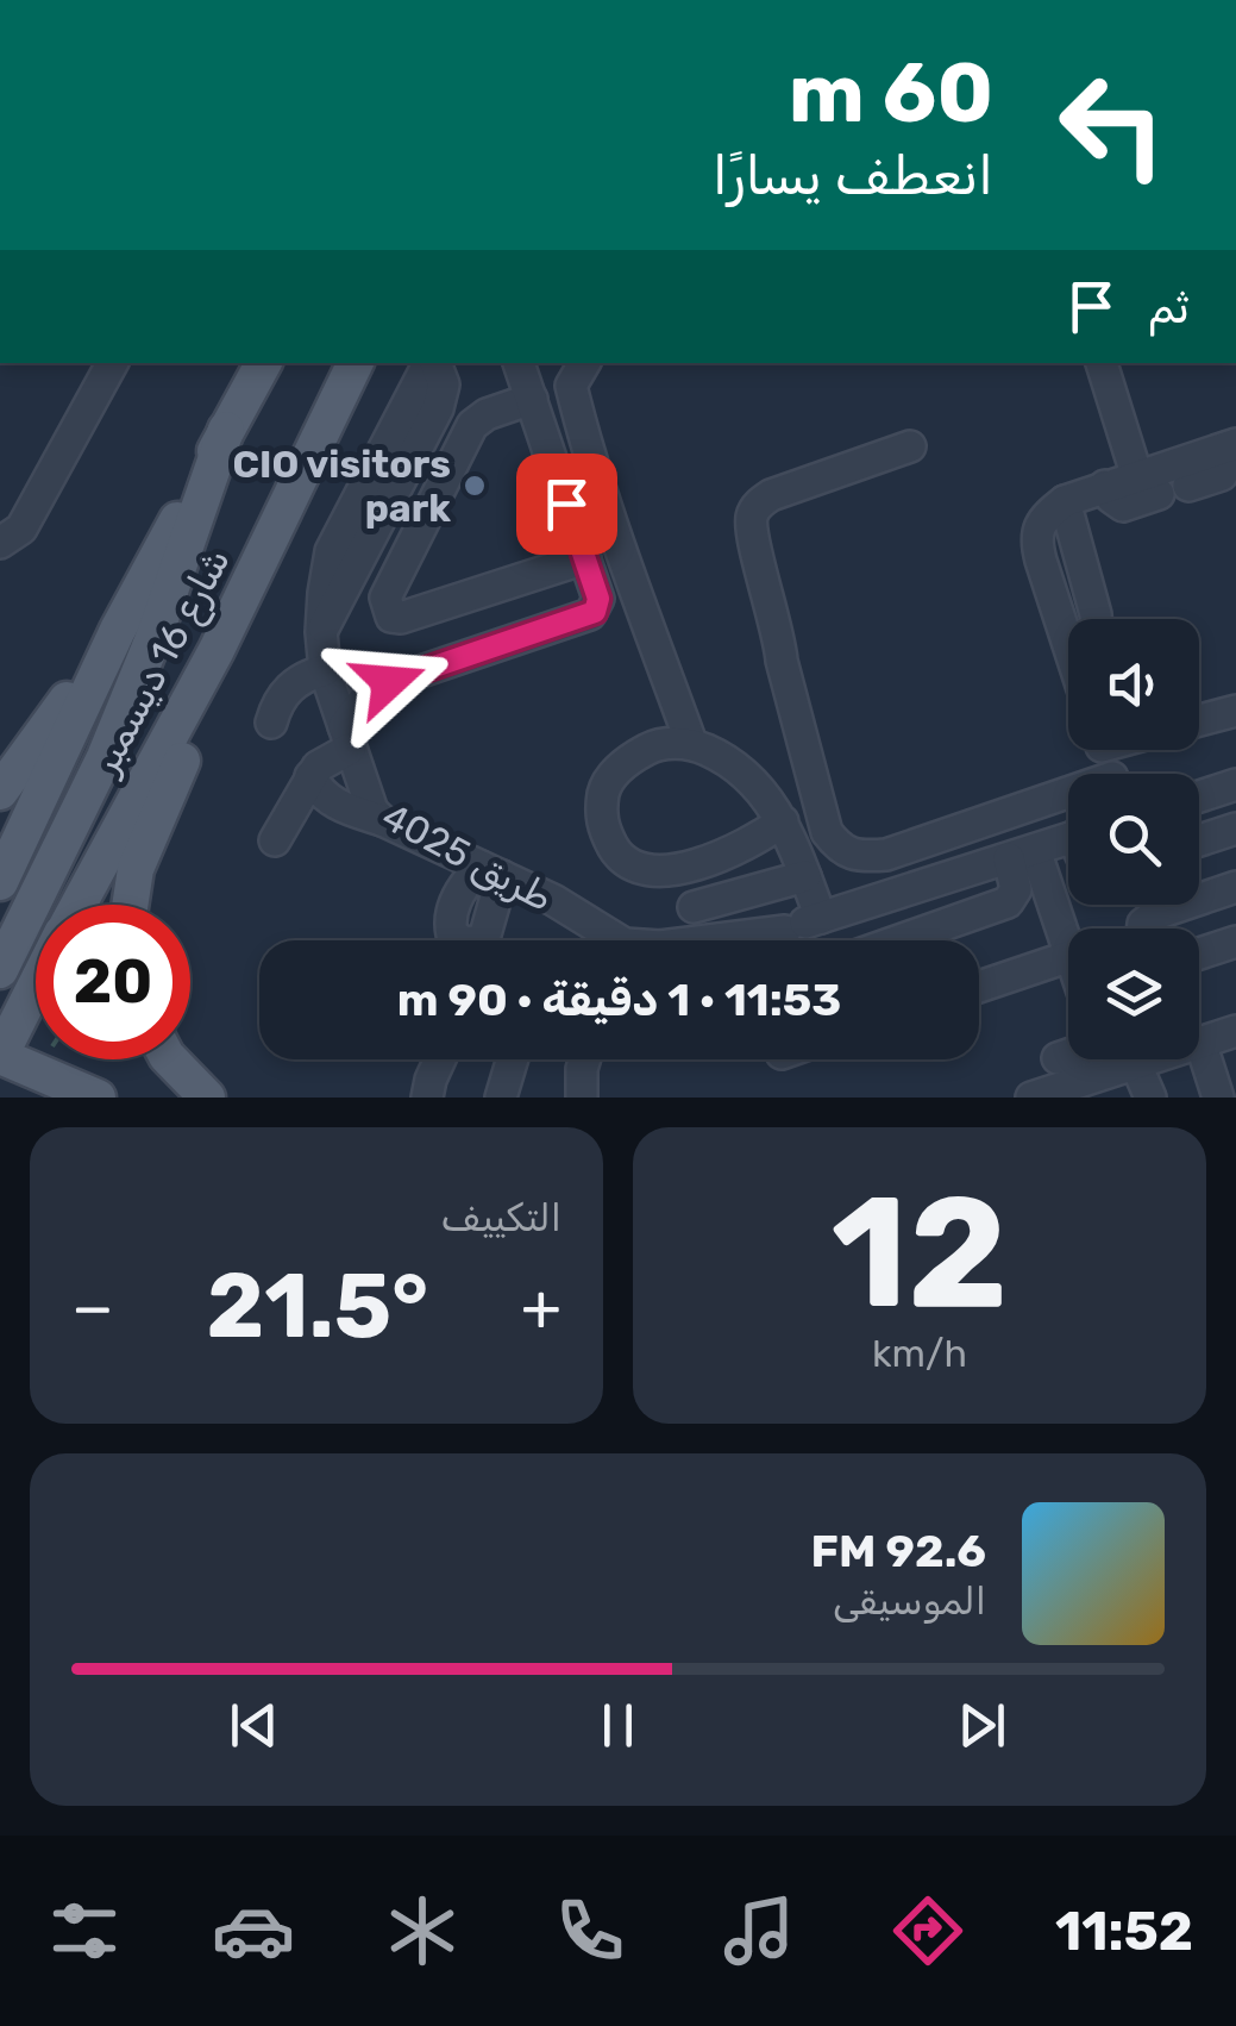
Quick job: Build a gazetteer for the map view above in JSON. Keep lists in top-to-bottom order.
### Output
{
  "streets": {
    "main road": ["شارع 16 ديسمبر"],
    "street": ["طريق 4025"]
  },
  "places": ["CIO visitors park"],
  "page": {
    "turn": ["60 m", "انعطف يسارًا"],
    "then": "ثم",
    "limit": "20",
    "trip": "11:53 · 1 دقيقة · 90 m",
    "tile": [
      ["12", "km/h"],
      "التكييف"
    ],
    "heat": ["−", "21.5°", "+"],
    "song": ["92.6 FM", "الموسيقى"],
    "tabs": "11:52"
  }
}
